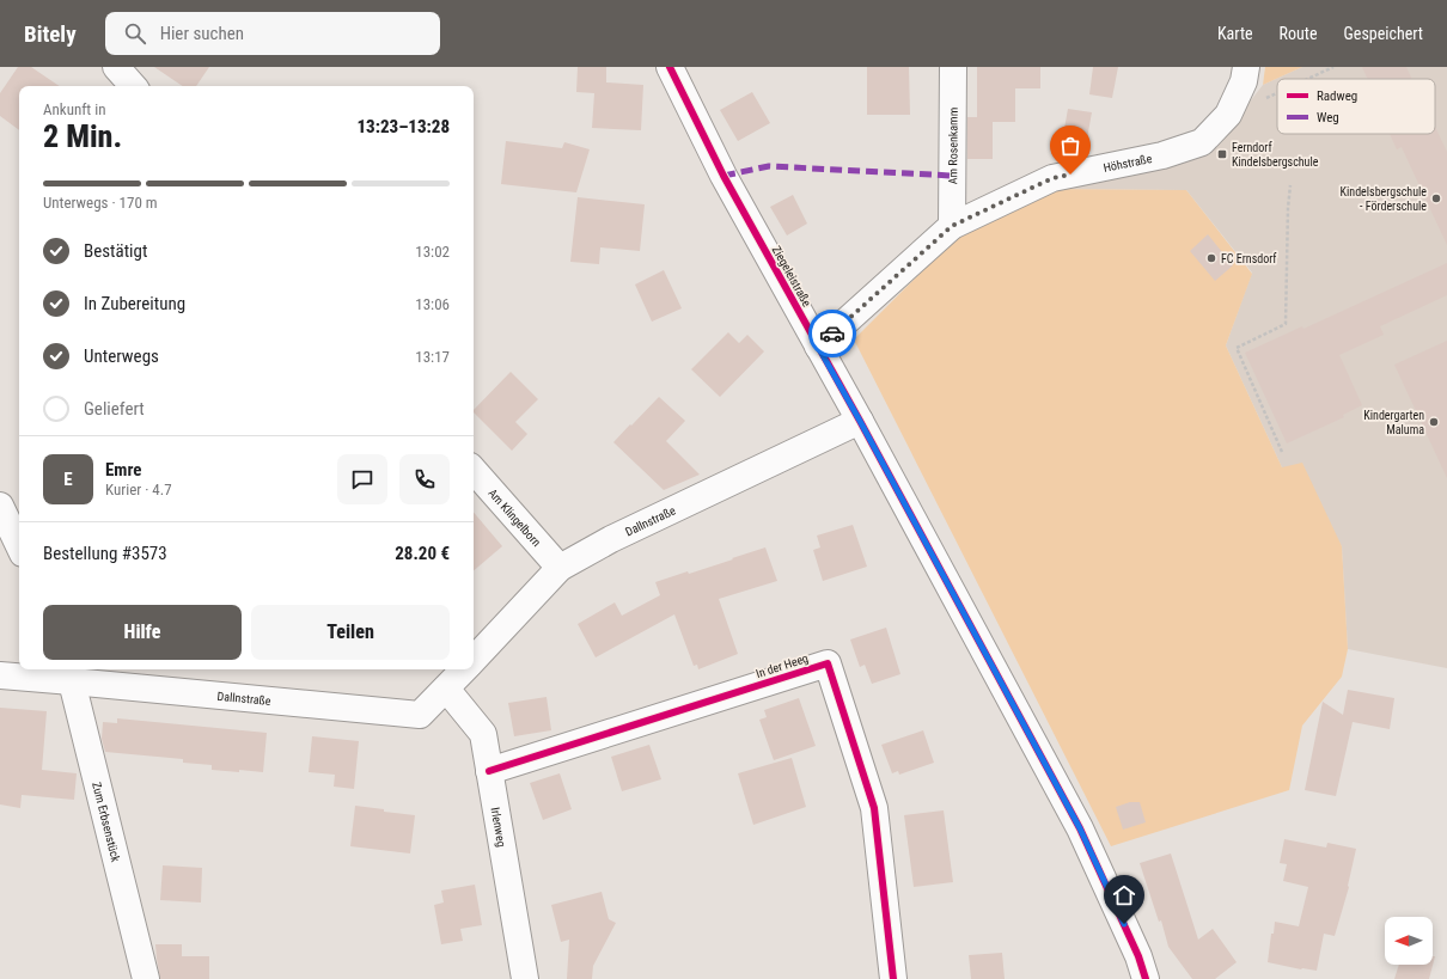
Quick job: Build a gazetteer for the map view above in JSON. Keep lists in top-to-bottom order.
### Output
{
  "streets": {
    "street": [
      "Am Rosenkamm",
      "Höhstraße",
      "Ziegeleistraße",
      "Am Klingelborn",
      "Dallnstraße",
      "In der Heeg",
      "Zum Erbsenstück",
      "Irlenweg"
    ]
  },
  "crossings": [
    ["Am Rosenkamm", "Höhstraße"],
    ["Höhstraße", "Ziegeleistraße"],
    ["Ziegeleistraße", "Dallnstraße"],
    ["Am Klingelborn", "Dallnstraße"],
    ["Dallnstraße", "Zum Erbsenstück"],
    ["Dallnstraße", "Irlenweg"],
    ["In der Heeg", "Irlenweg"]
  ],
  "places": {
    "transit": ["Ferndorf Kindelsbergschule"],
    "other": ["Kindelsbergschule - Förderschule", "FC Ernsdorf", "Kindergarten Maluma"]
  },
  "legend": ["Radweg", "Weg"],
  "north": "left",
  "page": {
    "header": "Bitely",
    "search": "Hier suchen",
    "nav": ["Karte", "Route", "Gespeichert"],
    "heading": ["2 Min.", "Ankunft in", "13:23–13:28"],
    "panel": [
      "Emre",
      "Kurier · 4.7",
      "Bestellung #3573",
      "28.20 €"
    ],
    "bar": "Unterwegs · 170 m",
    "list": [
      ["Bestätigt", "13:02"],
      ["In Zubereitung", "13:06"],
      ["Unterwegs", "13:17"],
      "Geliefert"
    ],
    "round": "E",
    "buttons": ["Hilfe", "Teilen"]
  }
}
